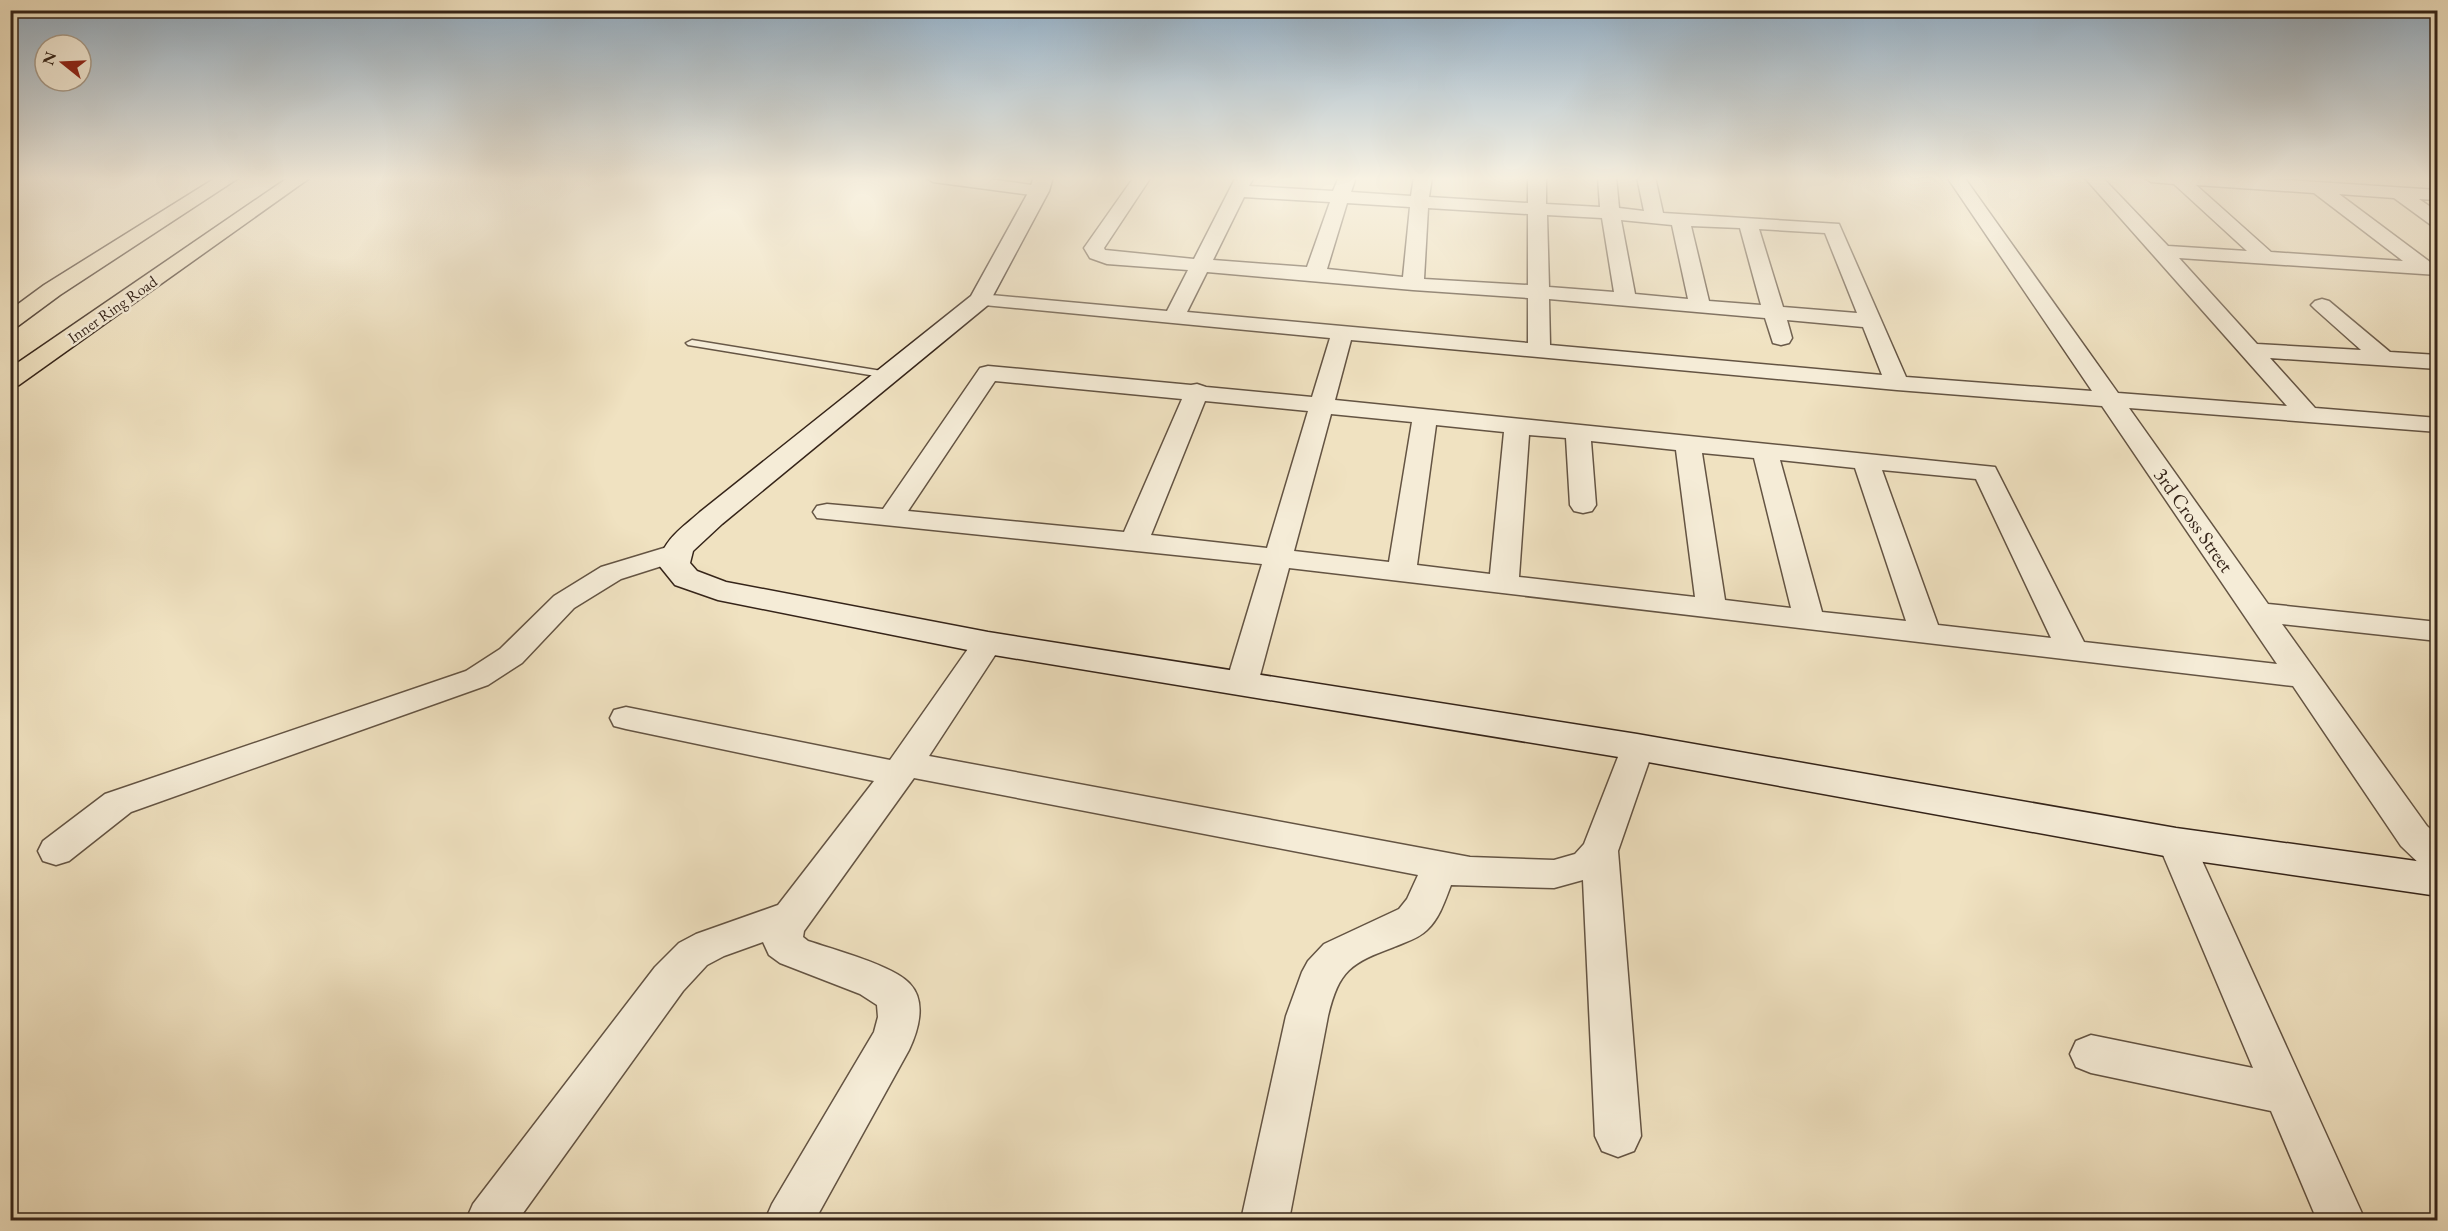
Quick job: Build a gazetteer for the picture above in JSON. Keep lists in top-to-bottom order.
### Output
{
  "streets": {
    "main road": ["Inner Ring Road"],
    "street": ["3rd Cross Street"]
  },
  "north": "left"
}
